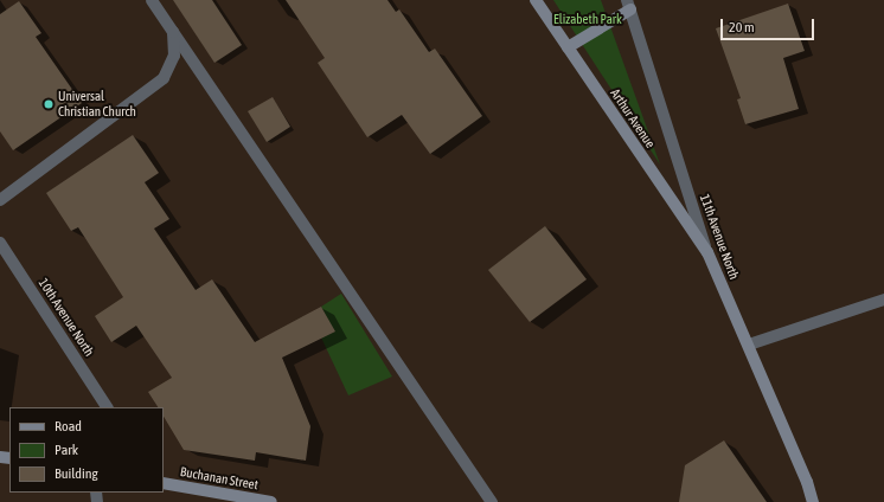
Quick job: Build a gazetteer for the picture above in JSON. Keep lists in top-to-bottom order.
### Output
{
  "streets": {
    "street": [
      "Arthur Avenue",
      "11th Avenue North",
      "10th Avenue North",
      "Buchanan Street"
    ]
  },
  "crossings": [
    ["Arthur Avenue", "11th Avenue North"]
  ],
  "parks": ["Elizabeth Park"],
  "places": ["Universal Christian Church"],
  "legend": ["Road", "Park", "Building"],
  "scale_bar": "20 m"
}
